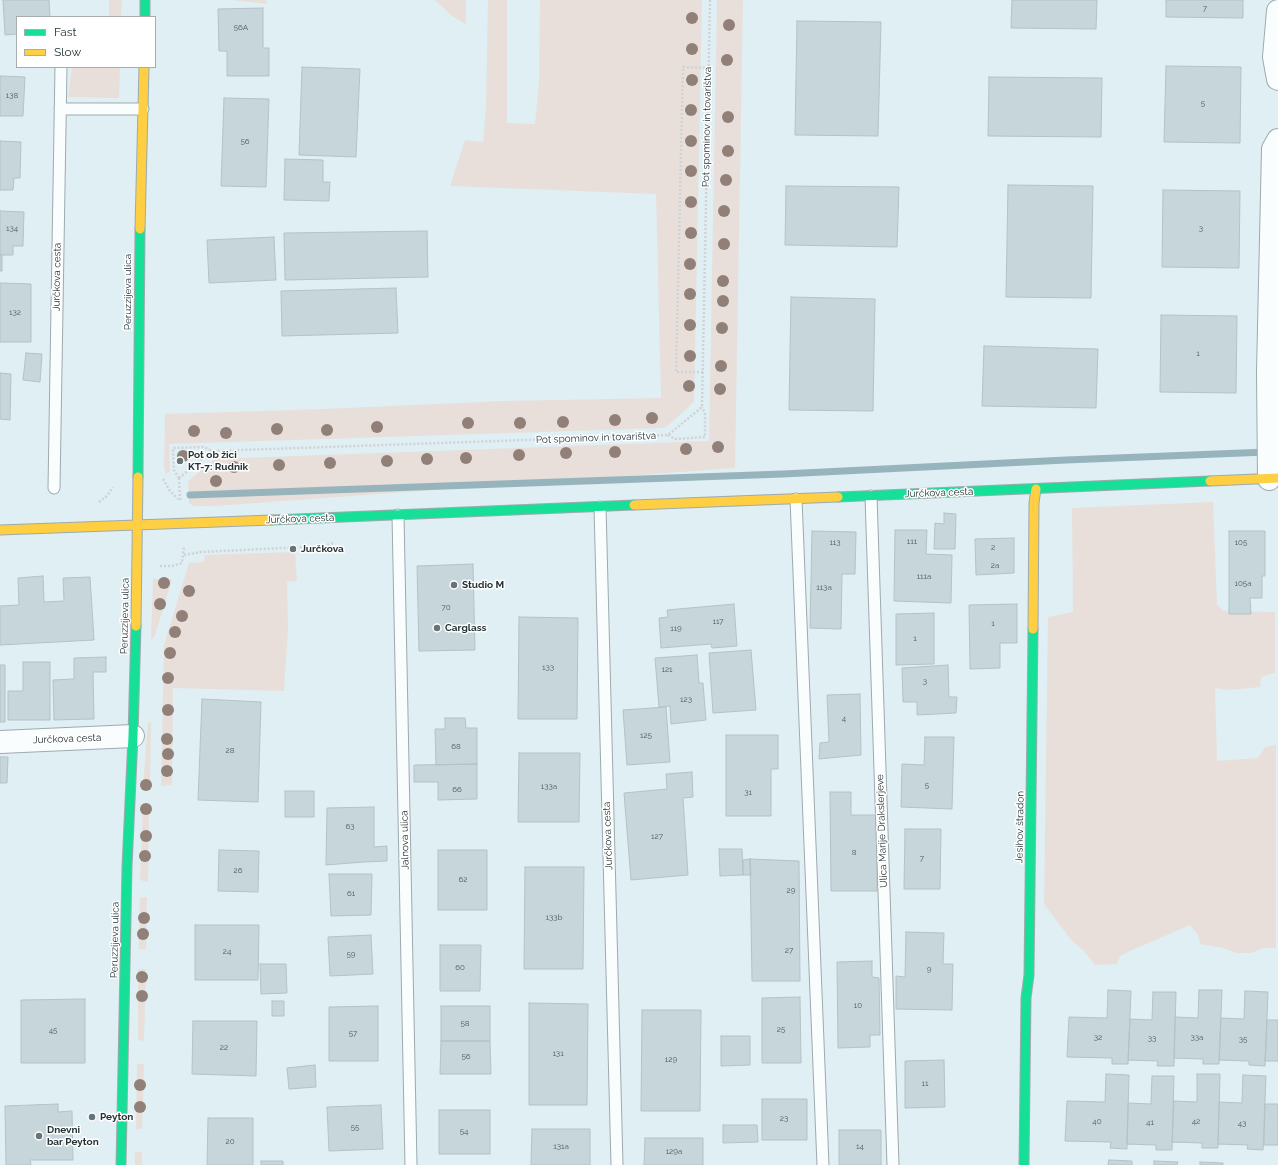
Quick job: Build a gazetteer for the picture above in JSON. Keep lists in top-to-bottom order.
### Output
{
  "streets": {
    "main road": ["Jurčkova cesta", "Peruzzijeva ulica", "Jesihov štradon"],
    "lane": ["Ulica Marije Drakslerjeve", "Jalnova ulica"],
    "path": ["Pot spominov in tovarištva"]
  },
  "crossings": [
    ["Jurčkova cesta", "Peruzzijeva ulica"],
    ["Jurčkova cesta", "Jesihov štradon"],
    ["Jurčkova cesta", "Ulica Marije Drakslerjeve"],
    ["Jurčkova cesta", "Jalnova ulica"]
  ],
  "places": [
    "Pot ob žici KT-7: Rudnik",
    "Jurčkova",
    "Studio M",
    "Carglass",
    "Peyton",
    "Dnevni bar Peyton"
  ],
  "house_numbers": [
    "7",
    "56A",
    "138",
    "5",
    "56",
    "134",
    "3",
    "132",
    "1",
    "111",
    "113",
    "105",
    "2",
    "2a",
    "111a",
    "105a",
    "113a",
    "70",
    "117",
    "1",
    "119",
    "1",
    "133",
    "121",
    "3",
    "123",
    "4",
    "125",
    "68",
    "28",
    "5",
    "133a",
    "66",
    "31",
    "63",
    "127",
    "8",
    "7",
    "26",
    "62",
    "29",
    "61",
    "133b",
    "27",
    "24",
    "59",
    "60",
    "9",
    "10",
    "58",
    "25",
    "45",
    "57",
    "32",
    "33a",
    "33",
    "35",
    "22",
    "131",
    "56",
    "129",
    "11",
    "23",
    "40",
    "42",
    "41",
    "43",
    "55",
    "54",
    "20",
    "131a",
    "14",
    "129a"
  ],
  "legend": ["Fast", "Slow"]
}
